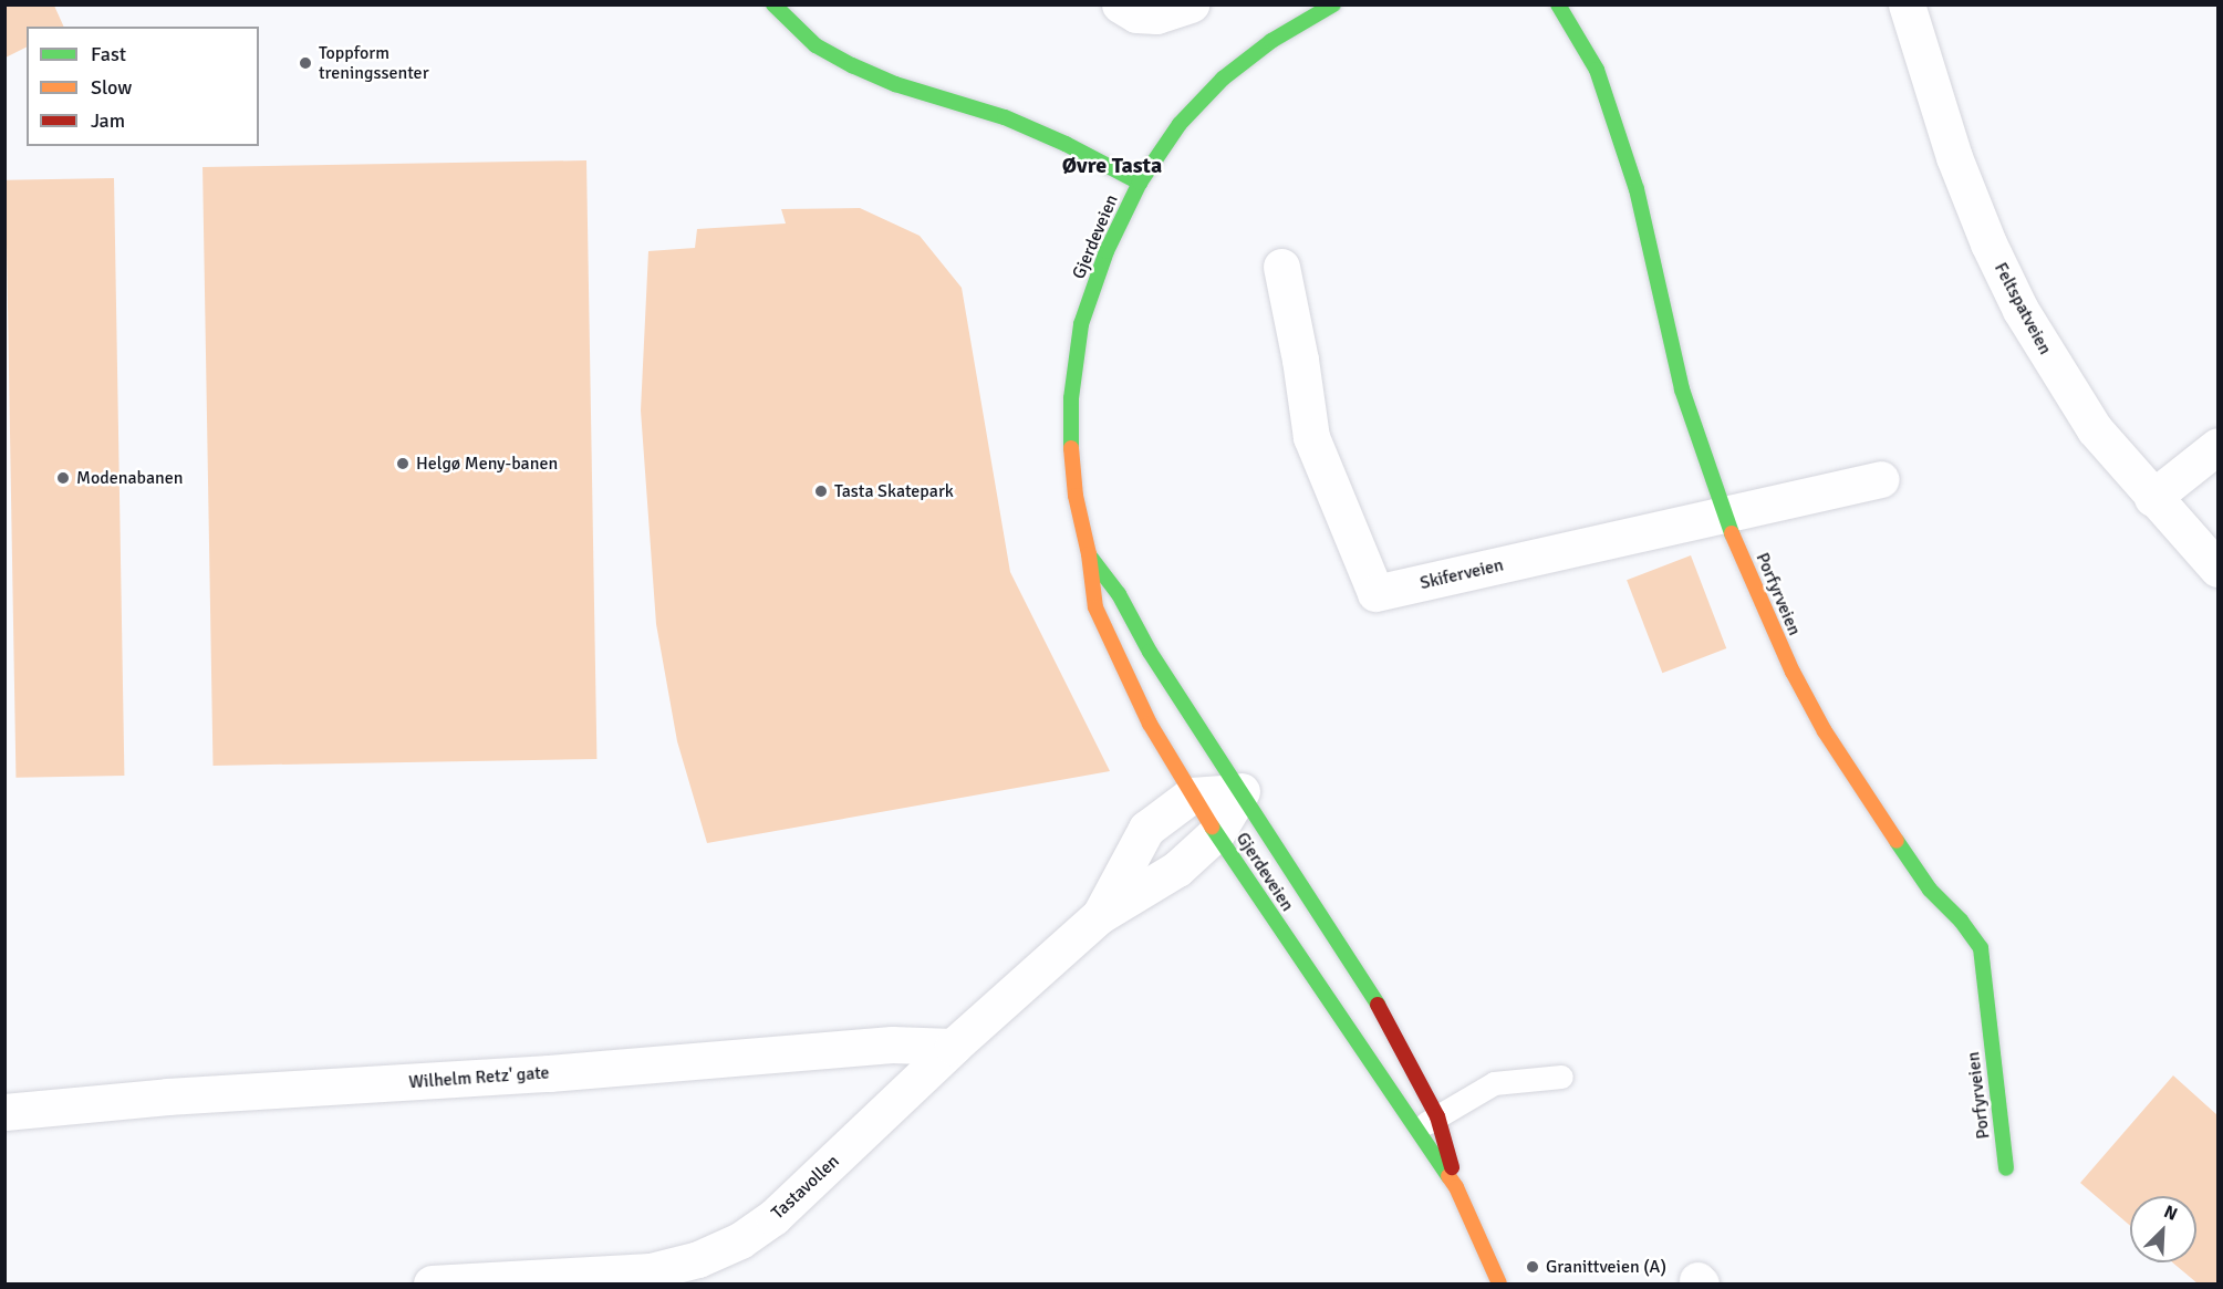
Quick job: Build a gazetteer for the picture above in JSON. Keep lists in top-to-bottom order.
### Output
{
  "streets": {
    "main road": ["Gjerdeveien", "Porfyrveien"],
    "street": [
      "Feltspatveien",
      "Skiferveien",
      "Wilhelm Retz' gate",
      "Tastavollen"
    ]
  },
  "crossings": [
    ["Gjerdeveien", "Tastavollen"],
    ["Skiferveien", "Porfyrveien"],
    ["Wilhelm Retz' gate", "Tastavollen"]
  ],
  "districts": ["Øvre Tasta"],
  "places": [
    "Toppform treningssenter",
    "Helgø Meny-banen",
    "Modenabanen",
    "Tasta Skatepark",
    "Granittveien (A)"
  ],
  "legend": ["Fast", "Slow", "Jam"],
  "north": "top right"
}
